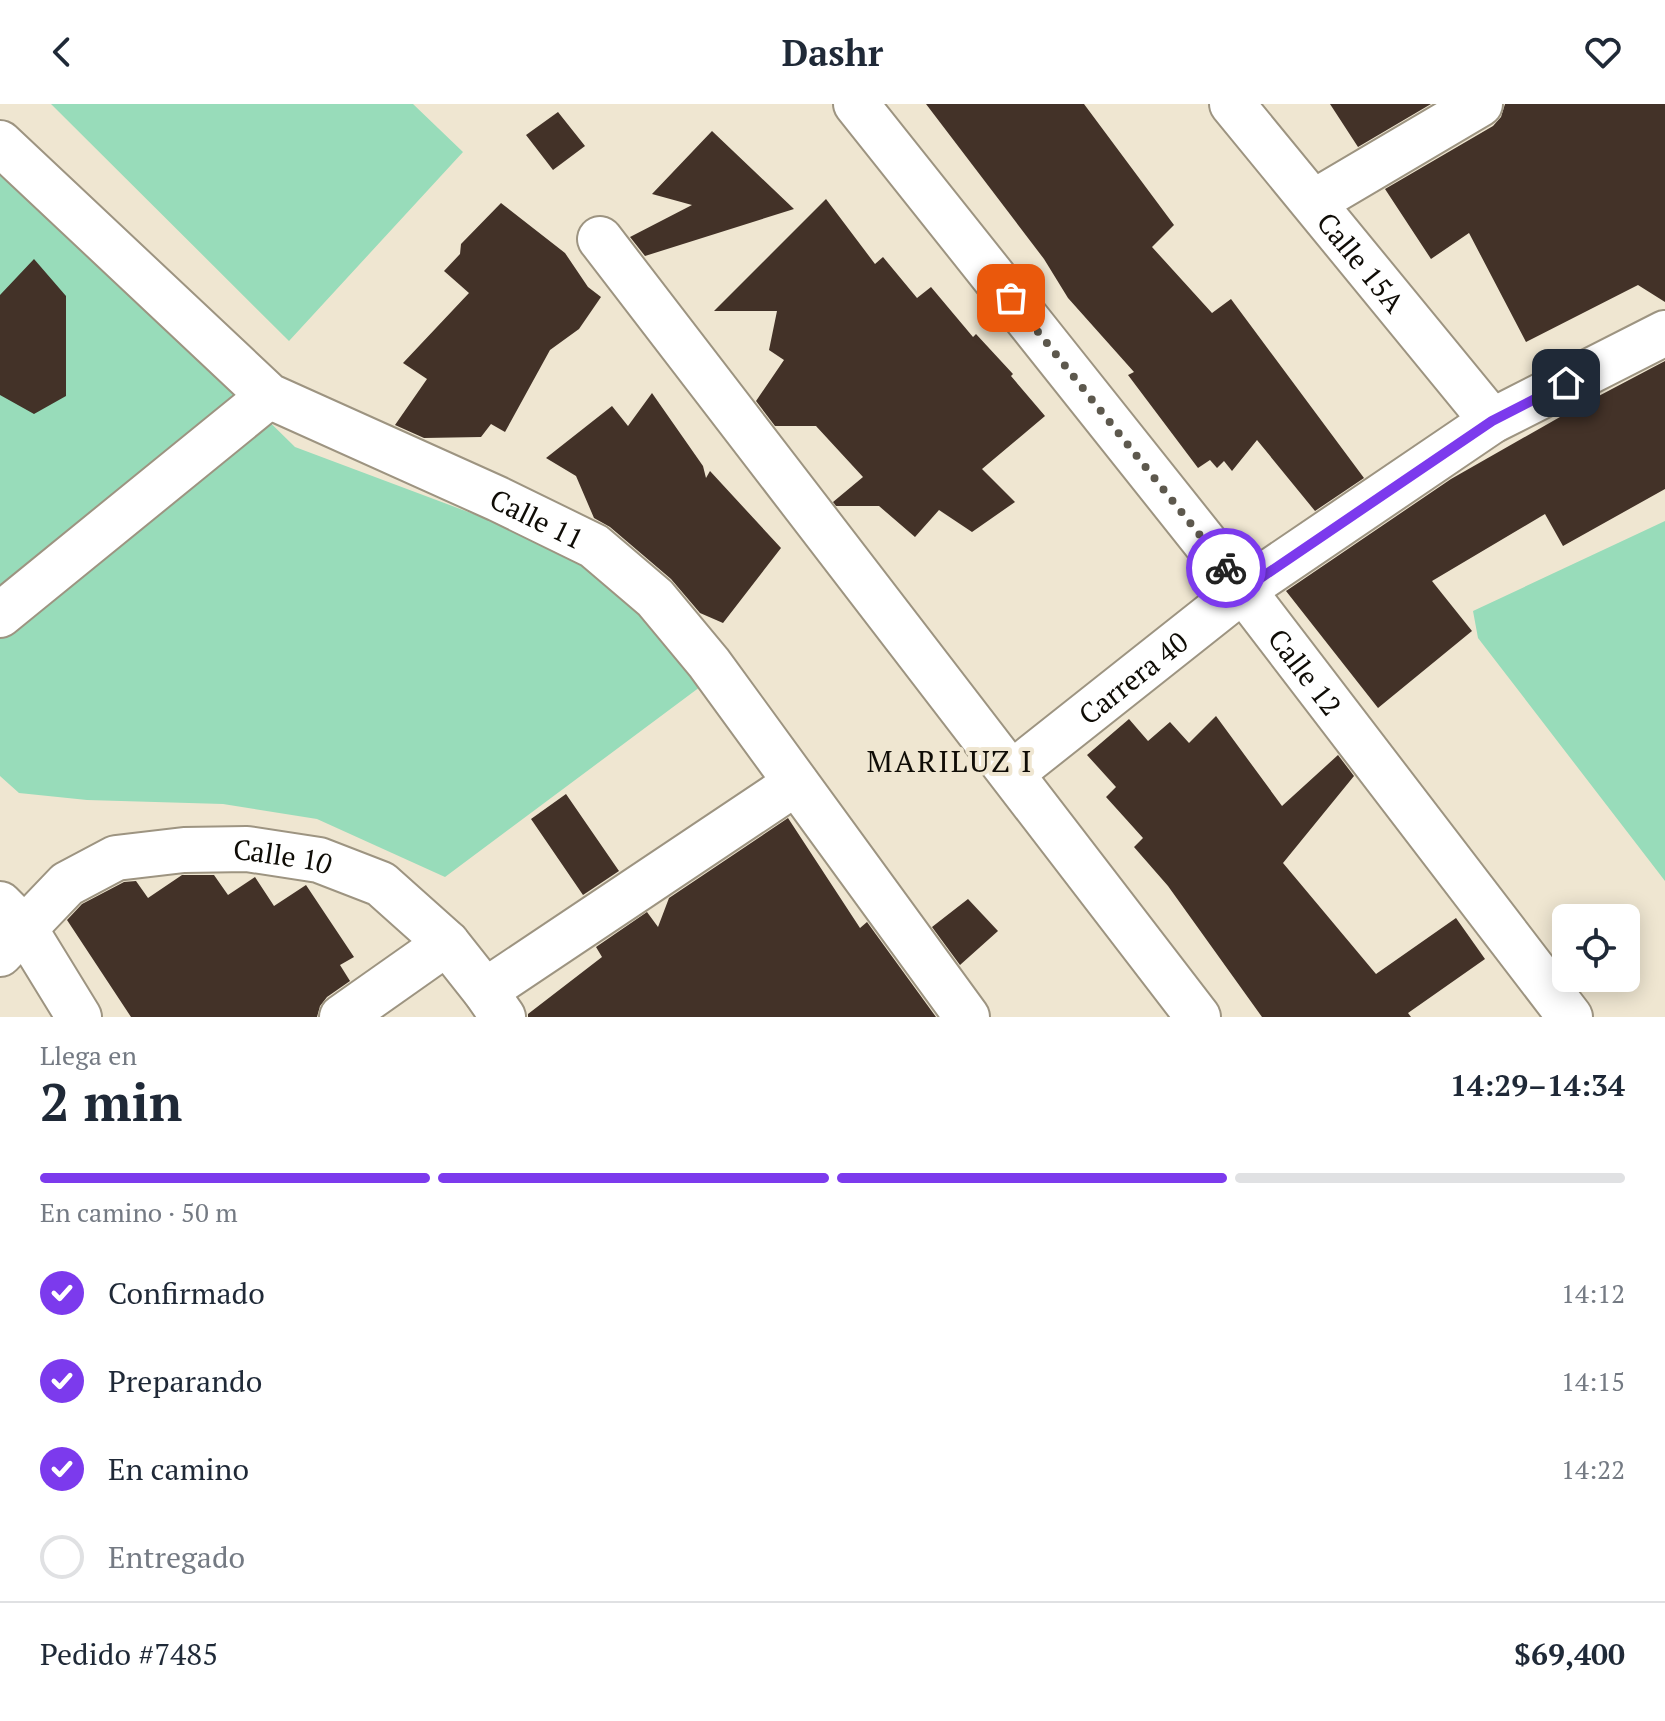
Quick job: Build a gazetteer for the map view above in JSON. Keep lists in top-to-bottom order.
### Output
{
  "streets": {
    "street": [
      "Calle 15A",
      "Calle 11",
      "Calle 12",
      "Carrera 40",
      "Calle 10"
    ]
  },
  "crossings": [
    ["Calle 15A", "Carrera 40"],
    ["Calle 12", "Carrera 40"]
  ],
  "districts": ["MARILUZ I"],
  "page": {
    "header": "Dashr",
    "heading": ["2 min", "Llega en", "14:29–14:34"],
    "panel": ["Pedido #7485", "$69,400"],
    "bar": "En camino · 50 m",
    "list": [
      ["Confirmado", "14:12"],
      ["Preparando", "14:15"],
      ["En camino", "14:22"],
      "Entregado"
    ]
  }
}
